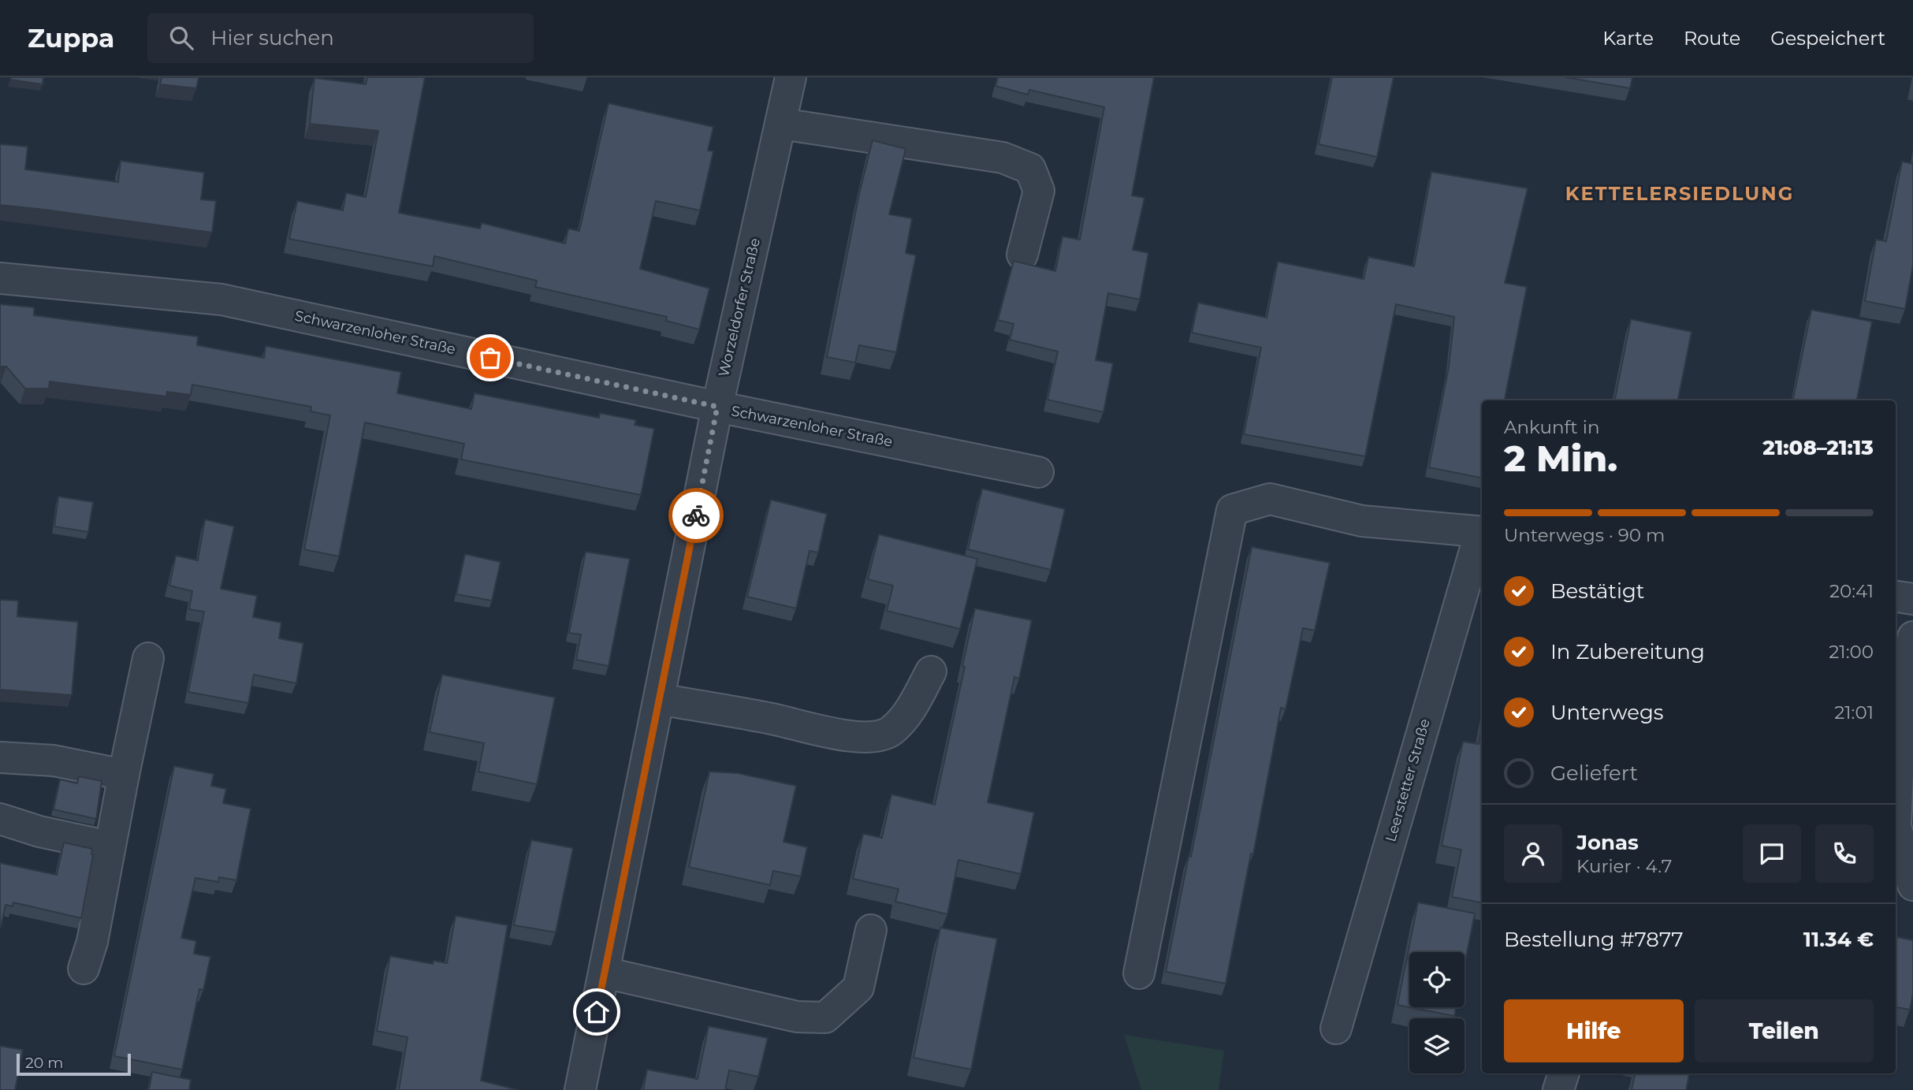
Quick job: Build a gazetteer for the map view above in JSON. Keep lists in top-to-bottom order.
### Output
{
  "streets": {
    "street": ["Worzeldorfer Straße", "Schwarzenloher Straße", "Leerstetter Straße"]
  },
  "crossings": [
    ["Worzeldorfer Straße", "Schwarzenloher Straße"]
  ],
  "districts": ["KETTELERSIEDLUNG"],
  "scale_bar": "20 m",
  "page": {
    "header": "Zuppa",
    "search": "Hier suchen",
    "nav": ["Karte", "Route", "Gespeichert"],
    "heading": ["2 Min.", "Ankunft in", "21:08–21:13"],
    "panel": [
      "Jonas",
      "Kurier · 4.7",
      "Bestellung #7877",
      "11.34 €"
    ],
    "bar": "Unterwegs · 90 m",
    "list": [
      ["Bestätigt", "20:41"],
      ["In Zubereitung", "21:00"],
      ["Unterwegs", "21:01"],
      "Geliefert"
    ],
    "buttons": ["Hilfe", "Teilen"],
    "scale": "20 m"
  }
}
